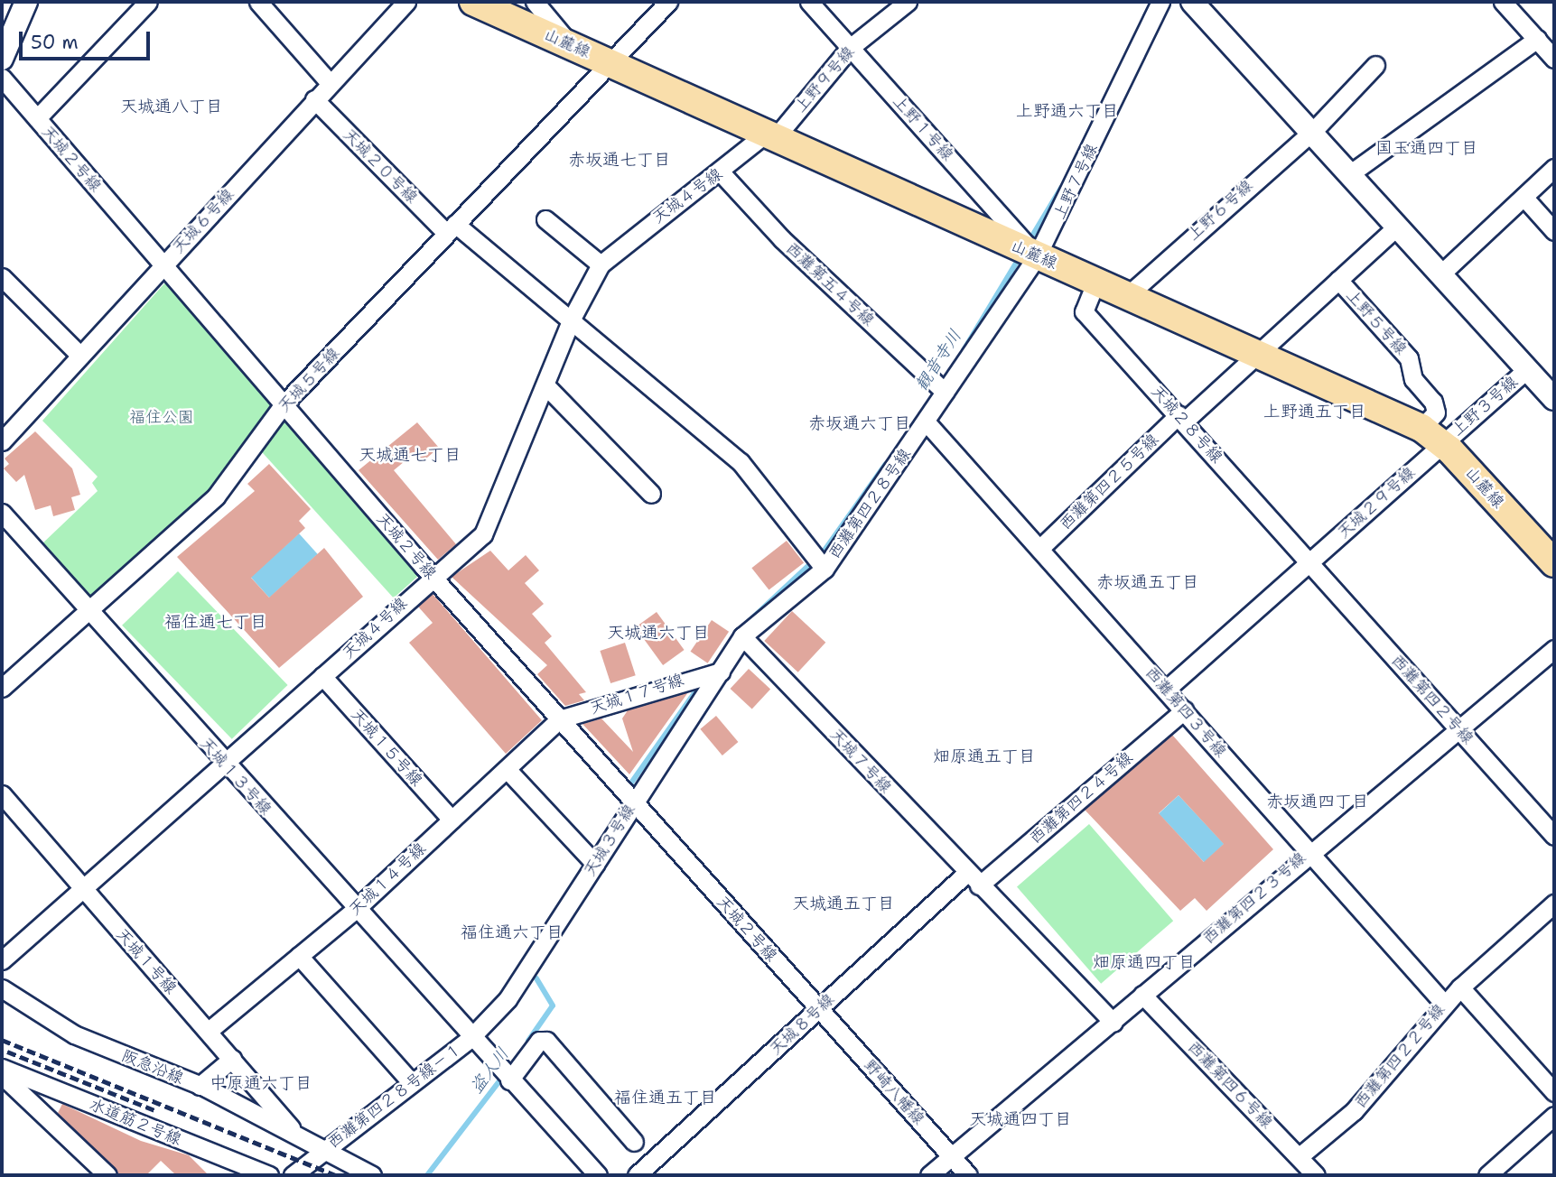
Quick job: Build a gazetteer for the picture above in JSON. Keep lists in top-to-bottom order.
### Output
{
  "streets": {
    "main road": ["山麓線"],
    "street": [
      "上野９号線",
      "上野１号線",
      "天城２号線",
      "天城２０号線",
      "上野７号線",
      "天城４号線",
      "上野６号線",
      "天城６号線",
      "西灘第五４号線",
      "上野５号線",
      "天城５号線",
      "上野３号線",
      "天城２８号線",
      "西灘第四２５号線",
      "天城２９号線",
      "西灘第四２８号線",
      "天城１７号線",
      "西灘第四２号線",
      "西灘第四３号線",
      "天城１５号線",
      "天城７号線",
      "天城１３号線",
      "西灘第四２４号線",
      "天城３号線",
      "天城１４号線",
      "西灘第四２３号線",
      "天城１号線",
      "天城８号線",
      "西灘第四２２号線",
      "阪急沿線",
      "西灘第四６号線",
      "野崎八幡線",
      "西灘第四２８号線－１",
      "水道筋２号線"
    ]
  },
  "crossings": [
    ["山麓線", "上野９号線"],
    ["山麓線", "上野１号線"],
    ["山麓線", "上野７号線"],
    ["山麓線", "天城４号線"],
    ["山麓線", "上野６号線"],
    ["山麓線", "上野５号線"],
    ["山麓線", "天城５号線"],
    ["山麓線", "上野３号線"],
    ["山麓線", "天城２８号線"],
    ["山麓線", "西灘第四２５号線"],
    ["山麓線", "天城２９号線"],
    ["山麓線", "西灘第四２８号線"],
    ["上野９号線", "上野１号線"],
    ["上野９号線", "天城４号線"],
    ["上野１号線", "上野７号線"],
    ["上野１号線", "西灘第四２８号線"],
    ["天城２号線", "天城４号線"],
    ["天城２号線", "天城６号線"],
    ["天城２号線", "天城５号線"],
    ["天城２号線", "天城１７号線"],
    ["天城２号線", "天城３号線"],
    ["天城２号線", "天城１４号線"],
    ["天城２号線", "天城８号線"],
    ["天城２号線", "野崎八幡線"],
    ["天城２０号線", "天城４号線"],
    ["天城２０号線", "天城６号線"],
    ["天城２０号線", "天城５号線"],
    ["天城２０号線", "西灘第四２８号線"],
    ["上野７号線", "西灘第四２８号線"],
    ["天城４号線", "西灘第五４号線"],
    ["天城４号線", "天城１５号線"],
    ["天城４号線", "天城１３号線"],
    ["天城４号線", "天城１号線"],
    ["西灘第五４号線", "西灘第四２８号線"],
    ["上野５号線", "上野３号線"],
    ["上野５号線", "西灘第四２５号線"],
    ["上野５号線", "天城２９号線"],
    ["天城５号線", "天城１３号線"],
    ["上野３号線", "天城２９号線"],
    ["天城２８号線", "西灘第四２５号線"],
    ["天城２８号線", "天城２９号線"],
    ["天城２８号線", "西灘第四２号線"],
    ["西灘第四２５号線", "西灘第四３号線"],
    ["天城２９号線", "西灘第四２号線"],
    ["西灘第四２８号線", "西灘第四３号線"],
    ["西灘第四２８号線", "天城７号線"],
    ["西灘第四２８号線", "天城３号線"],
    ["天城１７号線", "天城３号線"],
    ["天城１７号線", "天城１４号線"],
    ["西灘第四２号線", "西灘第四２３号線"],
    ["西灘第四３号線", "西灘第四２４号線"],
    ["西灘第四３号線", "西灘第四２３号線"],
    ["西灘第四３号線", "西灘第四２２号線"],
    ["天城１５号線", "天城１４号線"],
    ["天城７号線", "西灘第四２４号線"],
    ["天城７号線", "天城３号線"],
    ["天城７号線", "天城８号線"],
    ["天城１３号線", "天城３号線"],
    ["天城１３号線", "天城１４号線"],
    ["天城１３号線", "西灘第四２８号線－１"],
    ["西灘第四２４号線", "天城８号線"],
    ["天城３号線", "西灘第四２８号線－１"],
    ["天城１４号線", "天城１号線"],
    ["西灘第四２３号線", "西灘第四６号線"],
    ["西灘第四２３号線", "野崎八幡線"],
    ["天城１号線", "阪急沿線"],
    ["天城８号線", "野崎八幡線"],
    ["西灘第四２２号線", "西灘第四６号線"],
    ["阪急沿線", "西灘第四２８号線－１"]
  ],
  "districts": [
    "天城通八丁目",
    "上野通六丁目",
    "国玉通四丁目",
    "赤坂通七丁目",
    "上野通五丁目",
    "赤坂通六丁目",
    "天城通七丁目",
    "赤坂通五丁目",
    "福住通七丁目",
    "天城通六丁目",
    "畑原通五丁目",
    "赤坂通四丁目",
    "天城通五丁目",
    "福住通六丁目",
    "畑原通四丁目",
    "中原通六丁目",
    "福住通五丁目",
    "天城通四丁目"
  ],
  "water": ["観音寺川", "盗人川"],
  "parks": ["福住公園"],
  "scale_bar": "50 m"
}
